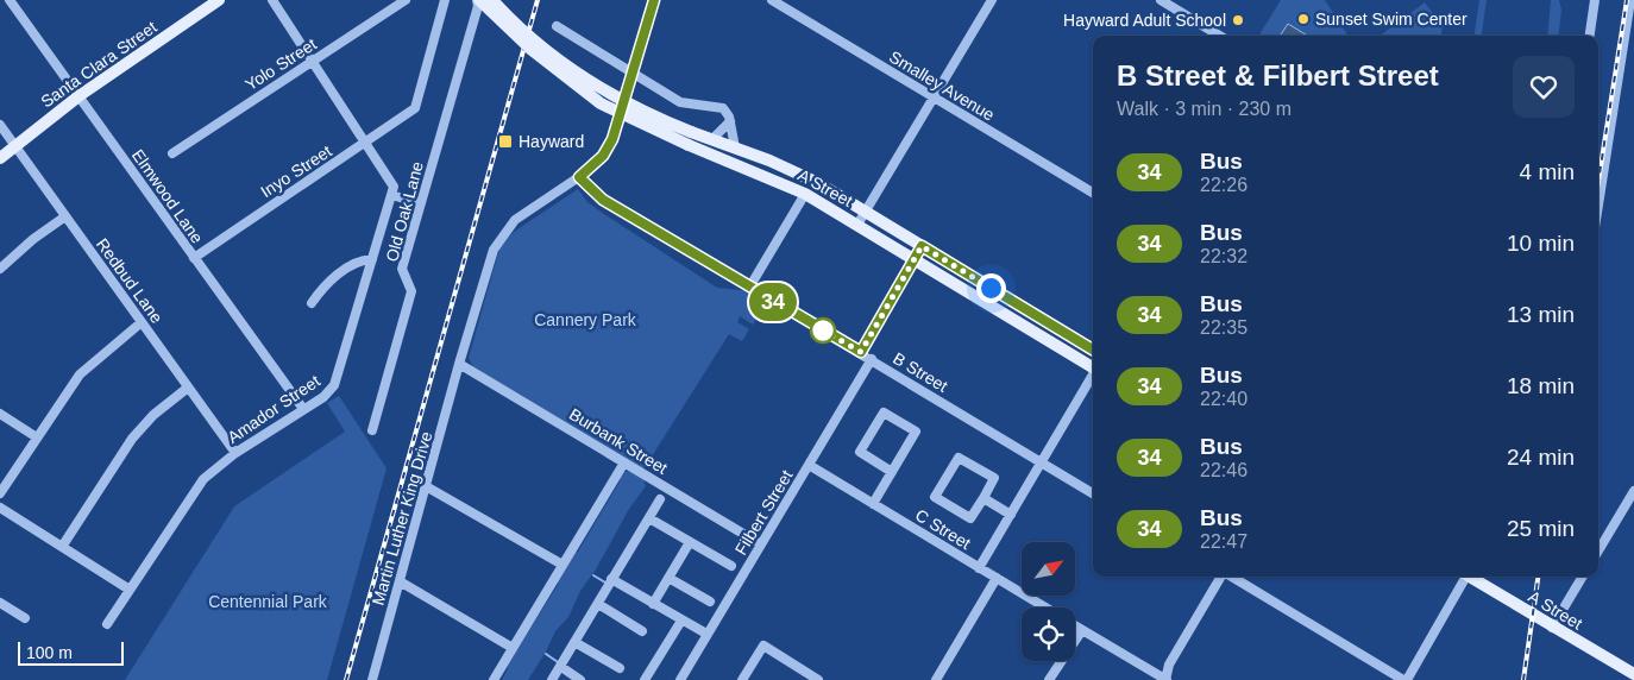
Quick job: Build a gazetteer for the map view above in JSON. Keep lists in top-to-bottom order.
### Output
{
  "streets": {
    "main road": ["Santa Clara Street", "A Street"],
    "street": [
      "Yolo Street",
      "Smalley Avenue",
      "Inyo Street",
      "Elmwood Lane",
      "Old Oak Lane",
      "Redbud Lane",
      "B Street",
      "Amador Street",
      "Burbank Street",
      "Filbert Street",
      "Martin Luther King Drive",
      "C Street"
    ]
  },
  "crossings": [
    ["Santa Clara Street", "Elmwood Lane"],
    ["Santa Clara Street", "Redbud Lane"],
    ["Inyo Street", "Elmwood Lane"],
    ["Elmwood Lane", "Amador Street"],
    ["Redbud Lane", "Amador Street"],
    ["B Street", "Filbert Street"],
    ["B Street", "Martin Luther King Drive"],
    ["Burbank Street", "Filbert Street"],
    ["Burbank Street", "Martin Luther King Drive"],
    ["Filbert Street", "C Street"]
  ],
  "parks": ["Cannery Park", "Centennial Park"],
  "places": {
    "other": ["Sunset Swim Center", "Hayward Adult School"],
    "transit": ["Hayward"]
  },
  "lines": ["bus line 34"],
  "scale_bar": "100 m",
  "north": "top right",
  "page": {
    "on_map": "34",
    "heading": ["B Street & Filbert Street", "Walk · 3 min · 230 m"],
    "list": [
      {
        "mark": "34",
        "name": "Bus",
        "note": "22:26",
        "value": "4 min"
      },
      {
        "mark": "34",
        "name": "Bus",
        "note": "22:32",
        "value": "10 min"
      },
      {
        "mark": "34",
        "name": "Bus",
        "note": "22:35",
        "value": "13 min"
      },
      {
        "mark": "34",
        "name": "Bus",
        "note": "22:40",
        "value": "18 min"
      },
      {
        "mark": "34",
        "name": "Bus",
        "note": "22:46",
        "value": "24 min"
      },
      {
        "mark": "34",
        "name": "Bus",
        "note": "22:47",
        "value": "25 min"
      }
    ],
    "scale": "100 m"
  }
}
